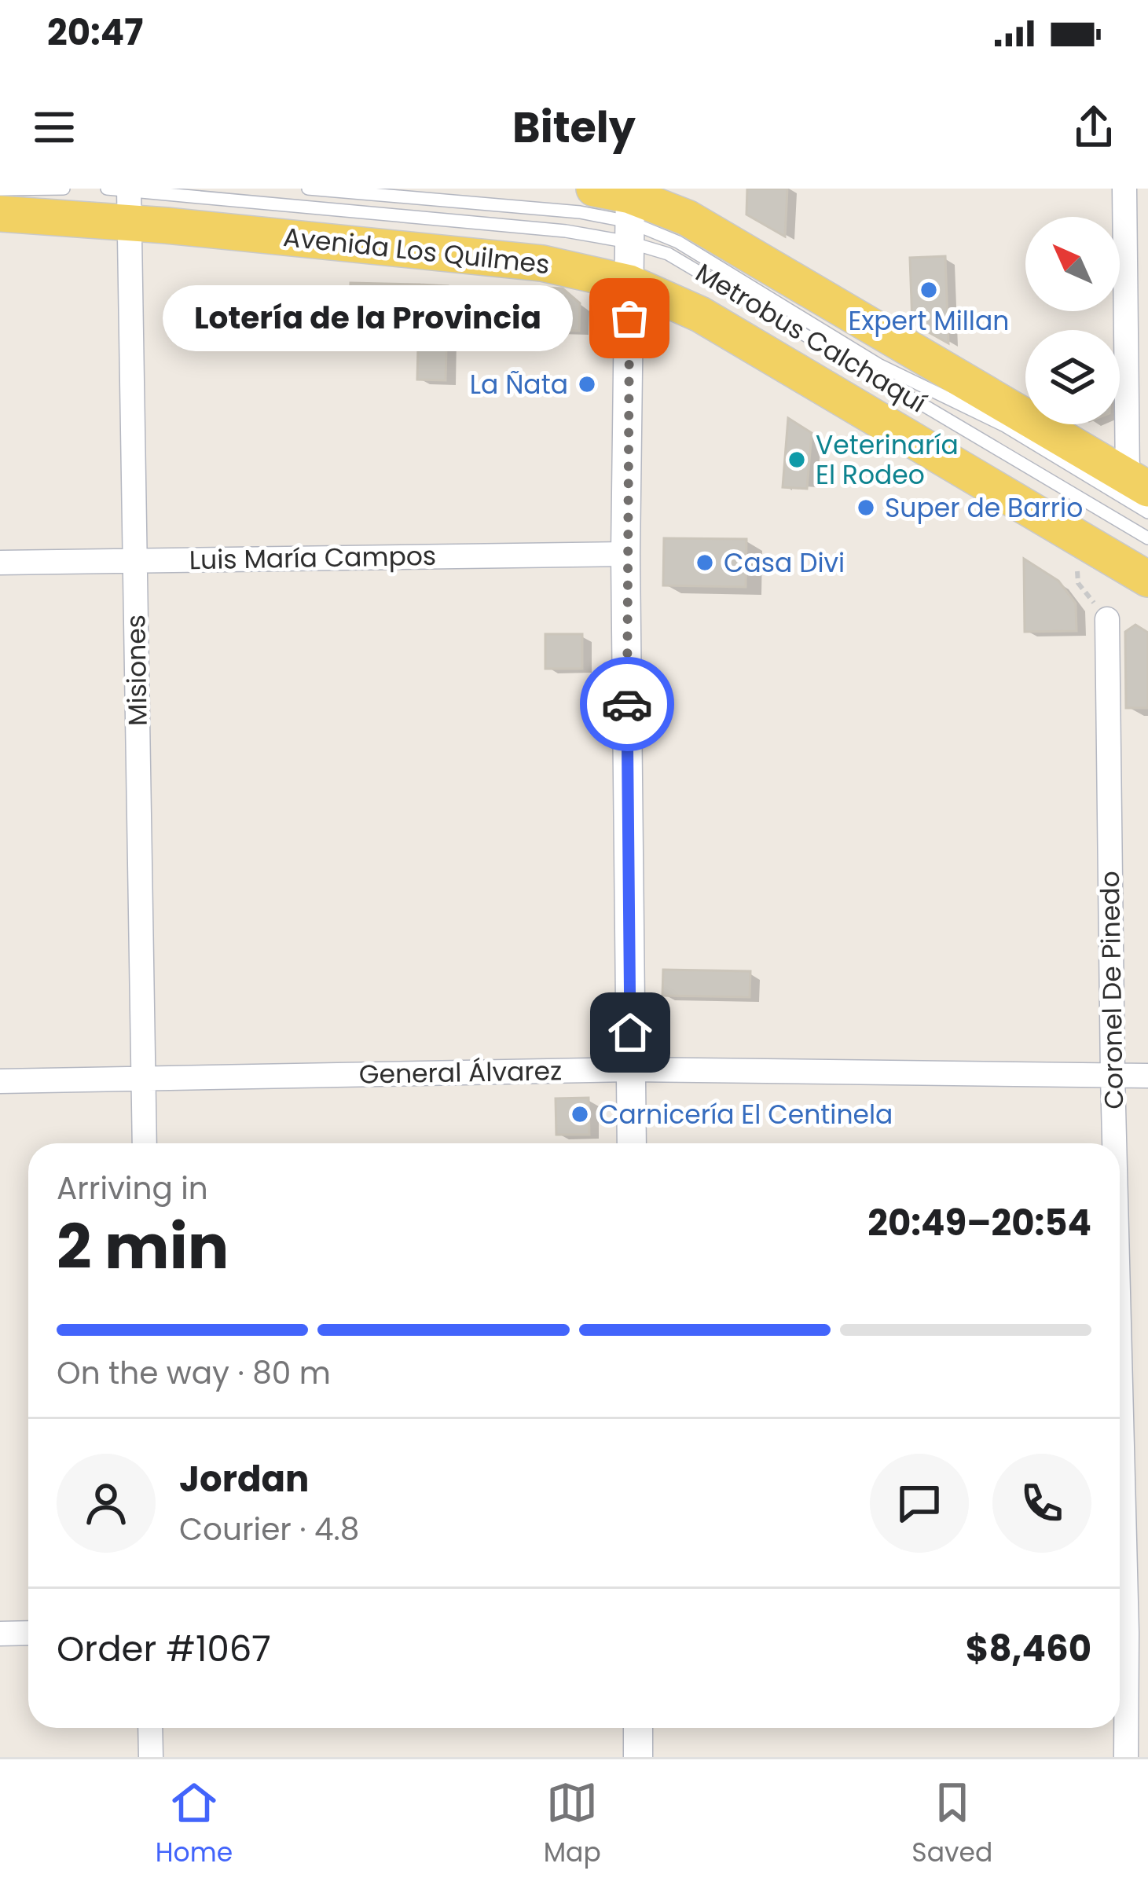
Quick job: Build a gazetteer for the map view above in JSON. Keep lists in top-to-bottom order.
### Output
{
  "streets": {
    "main road": ["Avenida Los Quilmes"],
    "street": [
      "Luis María Campos",
      "Misiones",
      "Coronel De Pinedo",
      "General Álvarez"
    ],
    "lane": ["Metrobus Calchaquí"]
  },
  "crossings": [
    ["Avenida Los Quilmes", "Metrobus Calchaquí"],
    ["Avenida Los Quilmes", "Misiones"],
    ["Metrobus Calchaquí", "Misiones"],
    ["Luis María Campos", "Misiones"],
    ["Misiones", "General Álvarez"],
    ["Coronel De Pinedo", "General Álvarez"]
  ],
  "places": [
    "Expert Millan",
    "Lotería de la Provincia",
    "La Ñata",
    "Veterinaría El Rodeo",
    "Super de Barrio",
    "Casa Divi",
    "Carnicería El Centinela"
  ],
  "north": "top left",
  "page": {
    "status": "20:47",
    "header": "Bitely",
    "bubble": "Lotería de la Provincia",
    "heading": ["2 min", "Arriving in", "20:49–20:54"],
    "panel": [
      "Jordan",
      "Courier · 4.8",
      "Order #1067",
      "$8,460"
    ],
    "bar": "On the way · 80 m",
    "tabs": ["Home", "Map", "Saved"]
  }
}
